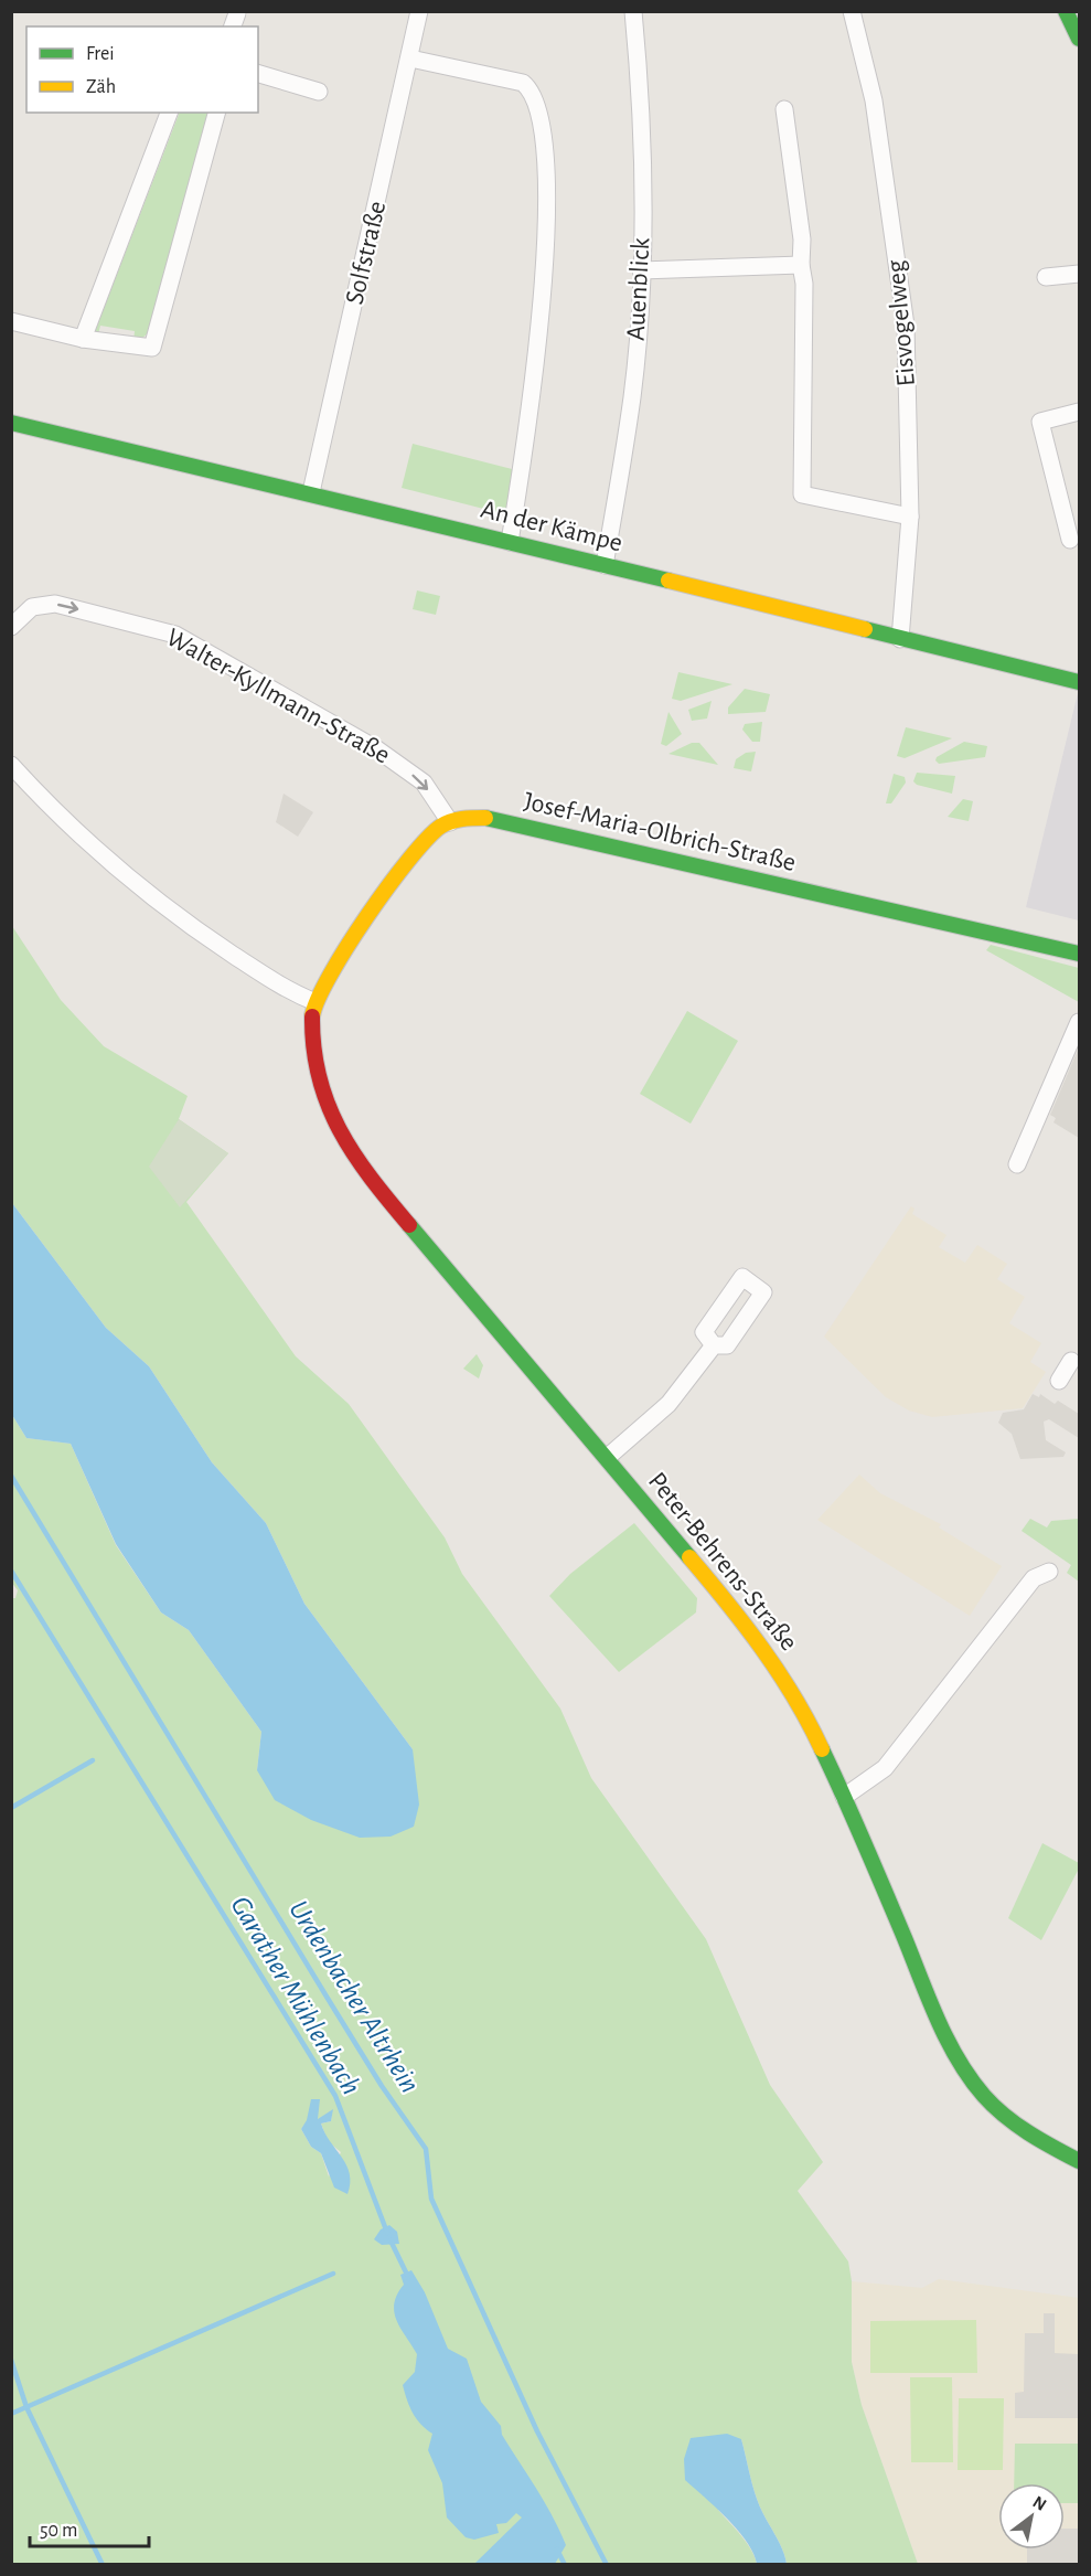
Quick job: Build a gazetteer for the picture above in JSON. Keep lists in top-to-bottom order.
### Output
{
  "streets": {
    "street": [
      "Solfstraße",
      "Auenblick",
      "Eisvogelweg",
      "An der Kämpe",
      "Walter-Kyllmann-Straße",
      "Josef-Maria-Olbrich-Straße",
      "Peter-Behrens-Straße"
    ]
  },
  "crossings": [
    ["Solfstraße", "An der Kämpe"],
    ["Auenblick", "An der Kämpe"],
    ["Eisvogelweg", "An der Kämpe"],
    ["Walter-Kyllmann-Straße", "Josef-Maria-Olbrich-Straße"],
    ["Josef-Maria-Olbrich-Straße", "Peter-Behrens-Straße"]
  ],
  "one_way": ["Walter-Kyllmann-Straße"],
  "water": ["Garather Mühlenbach", "Urdenbacher Altrhein"],
  "legend": ["Frei", "Zäh"],
  "scale_bar": "50 m",
  "north": "top right"
}
